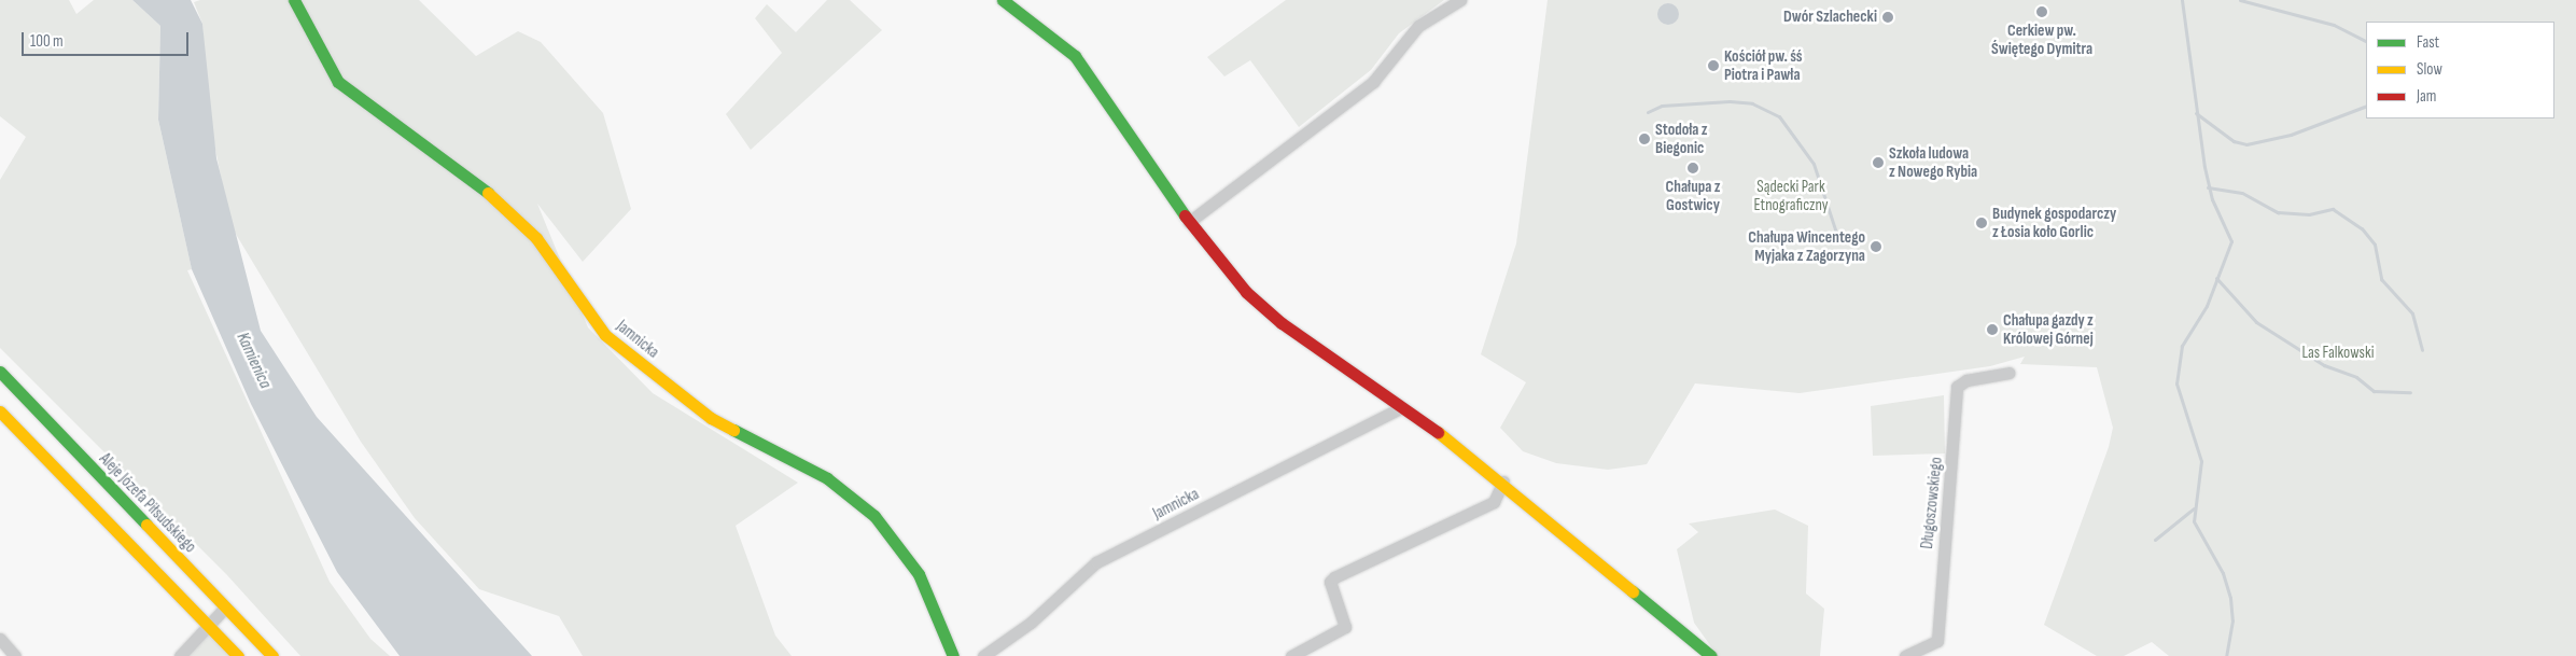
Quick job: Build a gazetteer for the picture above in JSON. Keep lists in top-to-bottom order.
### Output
{
  "streets": {
    "street": ["Jamnicka", "Aleje Józefa Piłsudskiego", "Długoszowskiego"]
  },
  "water": ["Kamienica"],
  "parks": ["Sądecki Park Etnograficzny", "Las Falkowski"],
  "places": [
    "Cerkiew pw. Świętego Dymitra",
    "Dwór Szlachecki",
    "Kościół pw. śś Piotra i Pawła",
    "Stodoła z Biegonic",
    "Szkoła ludowa z Nowego Rybia",
    "Chałupa z Gostwicy",
    "Budynek gospodarczy z Łosia koło Gorlic",
    "Chałupa Wincentego Myjaka z Zagorzyna",
    "Chałupa gazdy z Królowej Górnej"
  ],
  "legend": ["Fast", "Slow", "Jam"],
  "scale_bar": "100 m"
}
